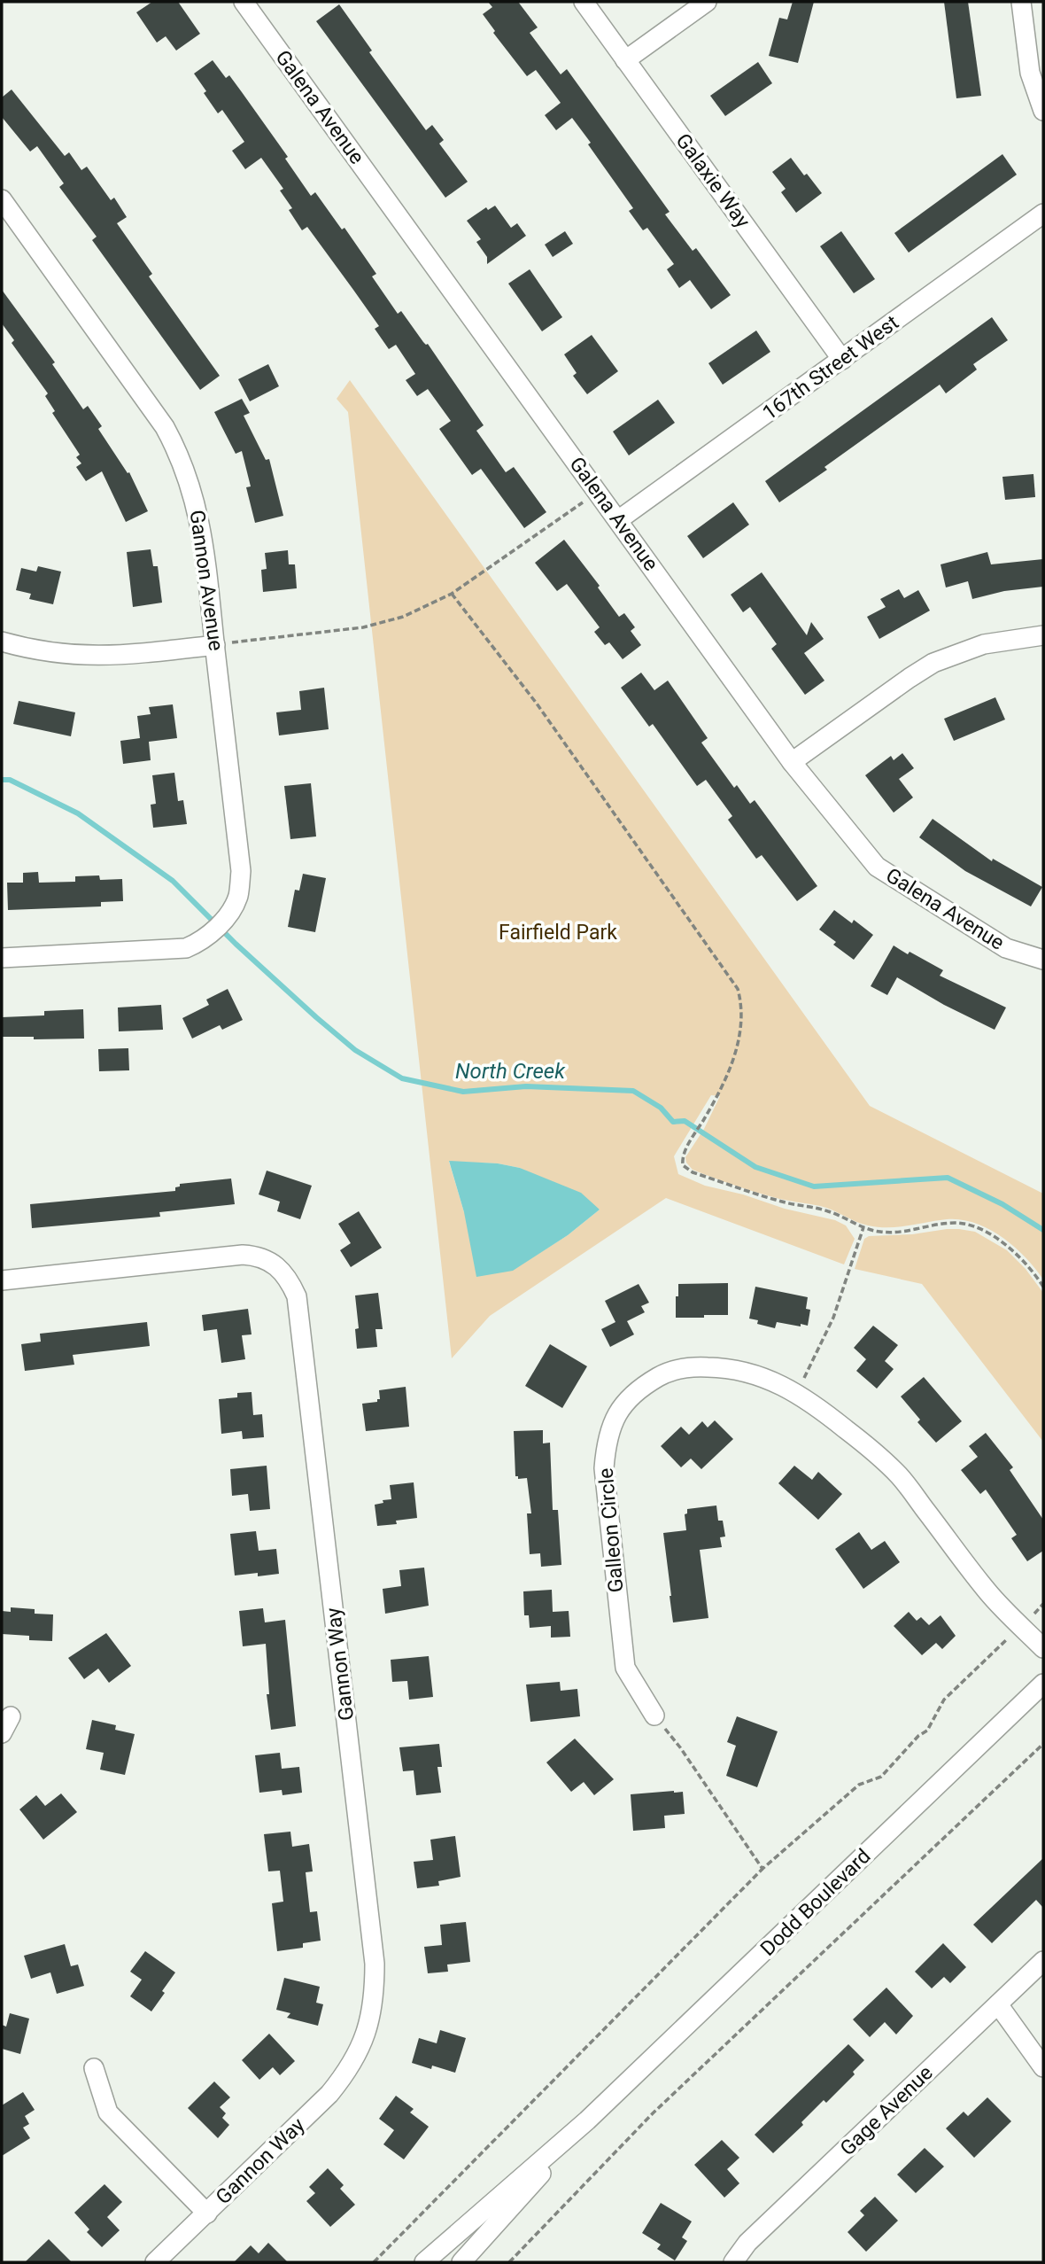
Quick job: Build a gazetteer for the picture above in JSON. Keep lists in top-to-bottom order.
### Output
{
  "streets": {
    "street": [
      "Galena Avenue",
      "Galaxie Way",
      "167th Street West",
      "Gannon Avenue",
      "Galleon Circle",
      "Gannon Way",
      "Dodd Boulevard",
      "Gage Avenue"
    ]
  },
  "crossings": [
    ["Galena Avenue", "167th Street West"],
    ["Galaxie Way", "167th Street West"]
  ],
  "water": ["North Creek"],
  "parks": ["Fairfield Park"]
}
